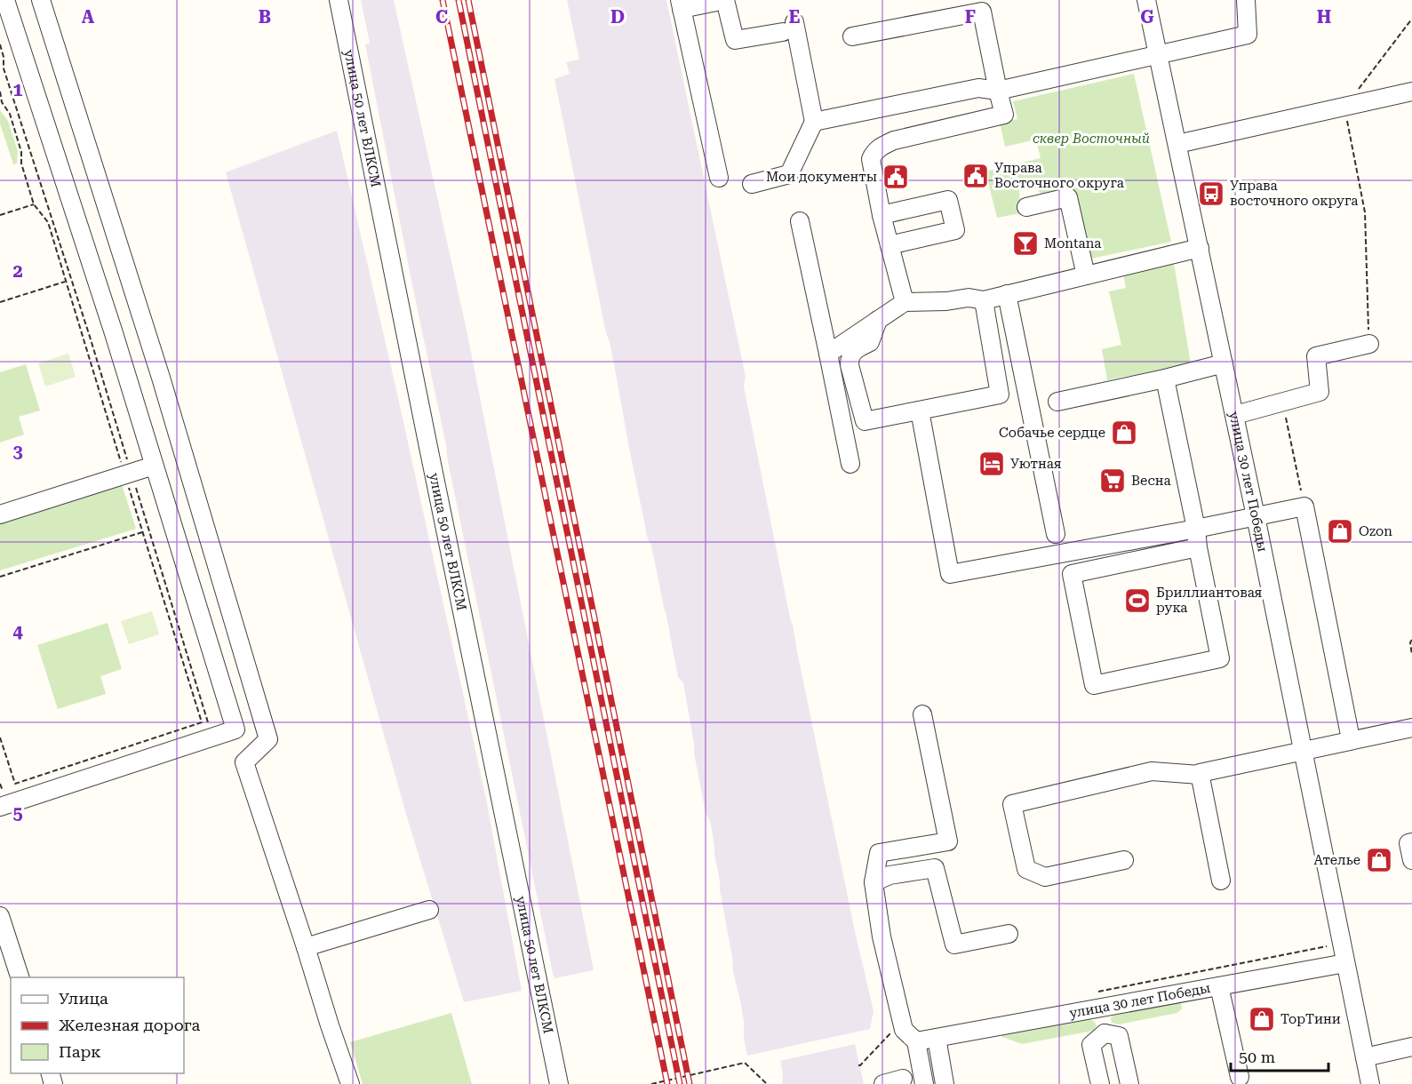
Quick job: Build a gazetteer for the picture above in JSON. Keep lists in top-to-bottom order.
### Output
{
  "streets": {
    "street": ["улица 50 лет ВЛКСМ", "улица 30 лет Победы"]
  },
  "parks": ["сквер Восточный"],
  "places": {
    "public building": ["Управа Восточного округа", "Мои документы"],
    "bus stop": ["Управа восточного округа"],
    "bar": ["Montana"],
    "shop": [
      "Собачье сердце",
      "Ozon",
      "Ателье",
      "ТорТини"
    ],
    "hotel": ["Уютная"],
    "supermarket": ["Весна"],
    "sports": ["Бриллиантовая рука"]
  },
  "legend": ["Улица", "Железная дорога", "Парк"],
  "scale_bar": "50 m",
  "grid": {
    "columns": [
      "A",
      "B",
      "C",
      "D",
      "E",
      "F",
      "G",
      "H"
    ],
    "rows": [
      "1",
      "2",
      "3",
      "4",
      "5"
    ]
  }
}
